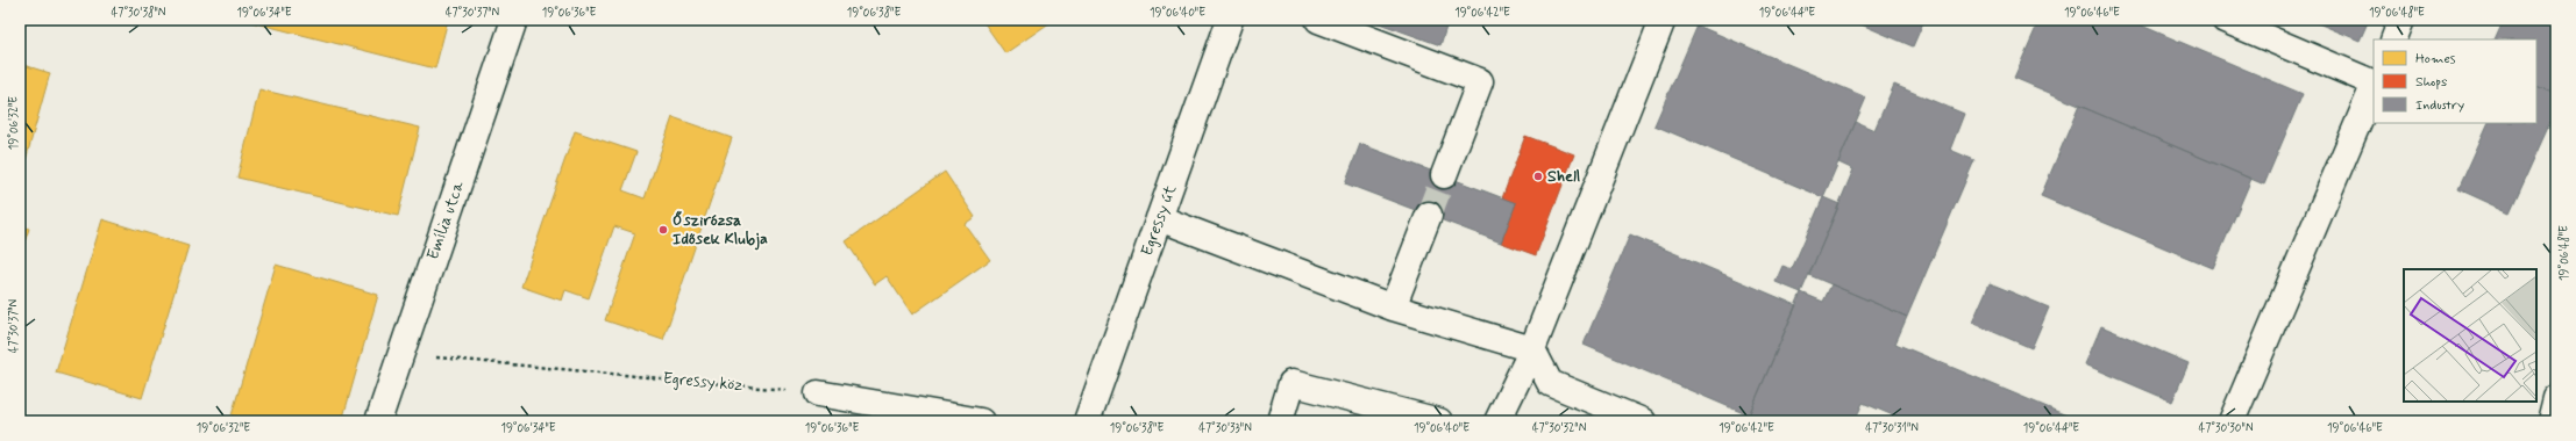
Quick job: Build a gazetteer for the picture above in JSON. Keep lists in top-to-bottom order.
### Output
{
  "streets": {
    "street": ["Emília utca", "Egressy út"],
    "path": ["Egressy köz"]
  },
  "places": ["Shell", "Őszirózsa Idősek Klubja"],
  "legend": ["Homes", "Shops", "Industry"],
  "coordinates": [
    "47°30'38\"N",
    "19°06'34\"E",
    "47°30'37\"N",
    "19°06'36\"E",
    "19°06'38\"E",
    "19°06'40\"E",
    "19°06'42\"E",
    "19°06'44\"E",
    "19°06'46\"E",
    "19°06'48\"E",
    "19°06'32\"E",
    "47°30'33\"N",
    "47°30'32\"N",
    "47°30'31\"N",
    "47°30'30\"N"
  ]
}
